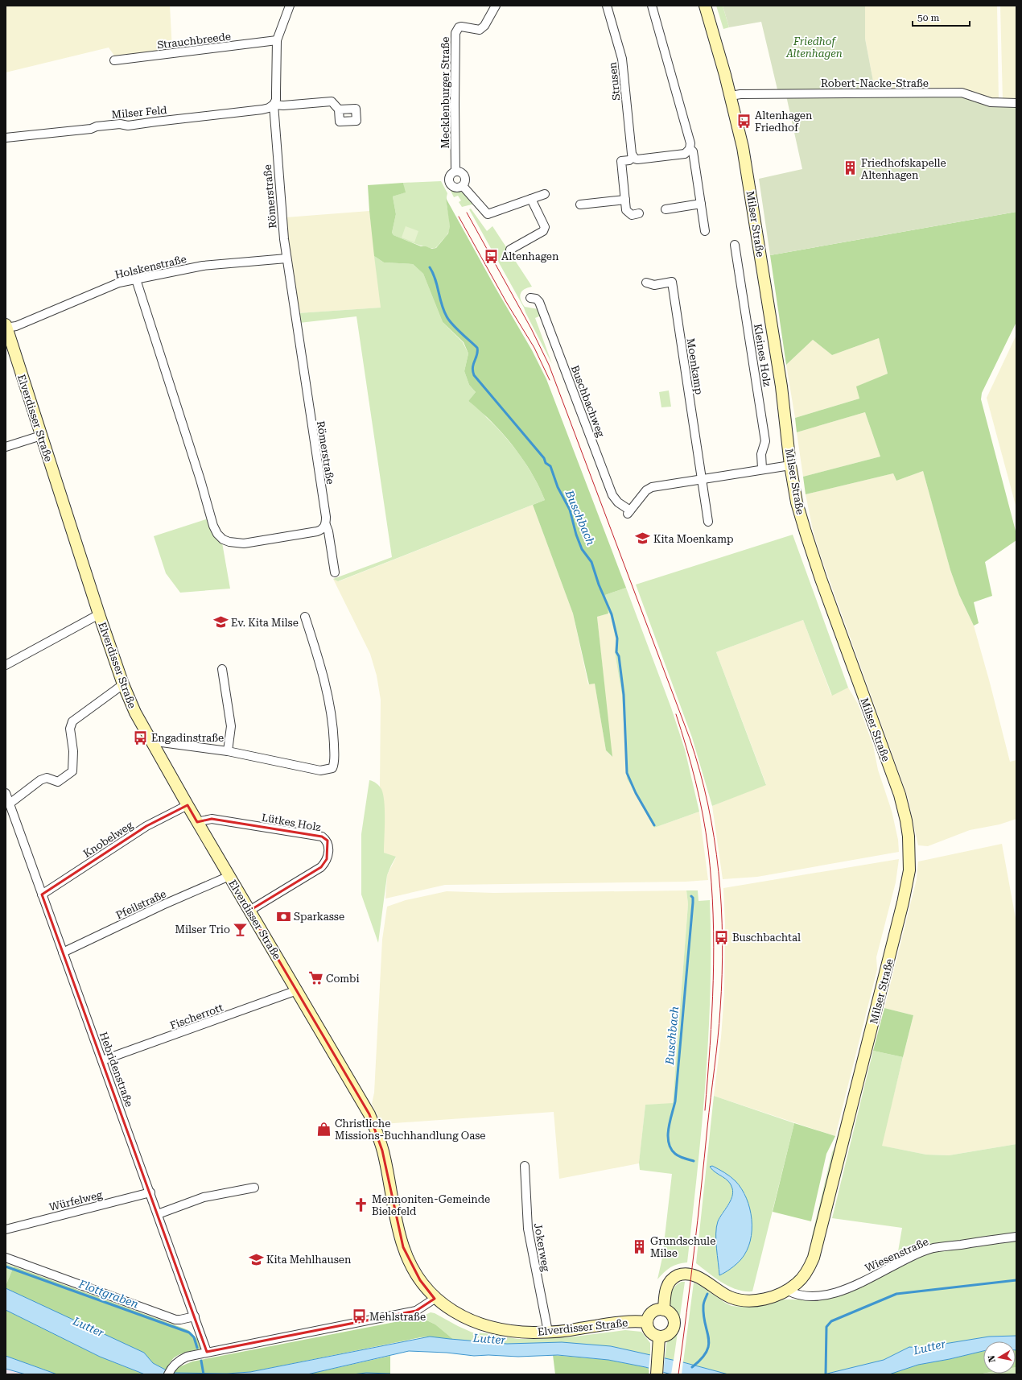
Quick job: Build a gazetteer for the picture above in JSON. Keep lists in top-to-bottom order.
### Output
{
  "streets": {
    "main road": ["Milser Straße", "Elverdisser Straße"],
    "street": [
      "Strauchbreede",
      "Strusen",
      "Robert-Nacke-Straße",
      "Mecklenburger Straße",
      "Milser Feld",
      "Römerstraße",
      "Holskenstraße",
      "Kleines Holz",
      "Moenkamp",
      "Buschbachweg",
      "Lütkes Holz",
      "Knobelweg",
      "Pfeilstraße",
      "Fischerrott",
      "Hebridenstraße",
      "Würfelweg",
      "Jokerweg",
      "Wiesenstraße"
    ]
  },
  "crossings": [
    ["Strauchbreede", "Römerstraße"],
    ["Robert-Nacke-Straße", "Milser Straße"],
    ["Milser Feld", "Römerstraße"],
    ["Römerstraße", "Holskenstraße"],
    ["Milser Straße", "Elverdisser Straße"],
    ["Milser Straße", "Wiesenstraße"],
    ["Holskenstraße", "Elverdisser Straße"],
    ["Moenkamp", "Buschbachweg"],
    ["Elverdisser Straße", "Lütkes Holz"],
    ["Elverdisser Straße", "Knobelweg"],
    ["Elverdisser Straße", "Pfeilstraße"],
    ["Elverdisser Straße", "Fischerrott"],
    ["Elverdisser Straße", "Jokerweg"],
    ["Knobelweg", "Hebridenstraße"],
    ["Pfeilstraße", "Hebridenstraße"],
    ["Fischerrott", "Hebridenstraße"],
    ["Hebridenstraße", "Würfelweg"]
  ],
  "water": ["Buschbach", "Flottgraben", "Lutter"],
  "parks": ["Friedhof Altenhagen"],
  "places": {
    "bus stop": [
      "Altenhagen Friedhof",
      "Altenhagen",
      "Engadinstraße",
      "Buschbachtal",
      "Mehlstraße"
    ],
    "building": ["Friedhofskapelle Altenhagen", "Grundschule Milse"],
    "school or university": ["Kita Moenkamp", "Ev. Kita Milse", "Kita Mehlhausen"],
    "bank": ["Sparkasse"],
    "bar": ["Milser Trio"],
    "supermarket": ["Combi"],
    "shop": ["Christliche Missions-Buchhandlung Oase"],
    "church": ["Mennoniten-Gemeinde Bielefeld"]
  },
  "scale_bar": "50 m",
  "north": "left"
}
